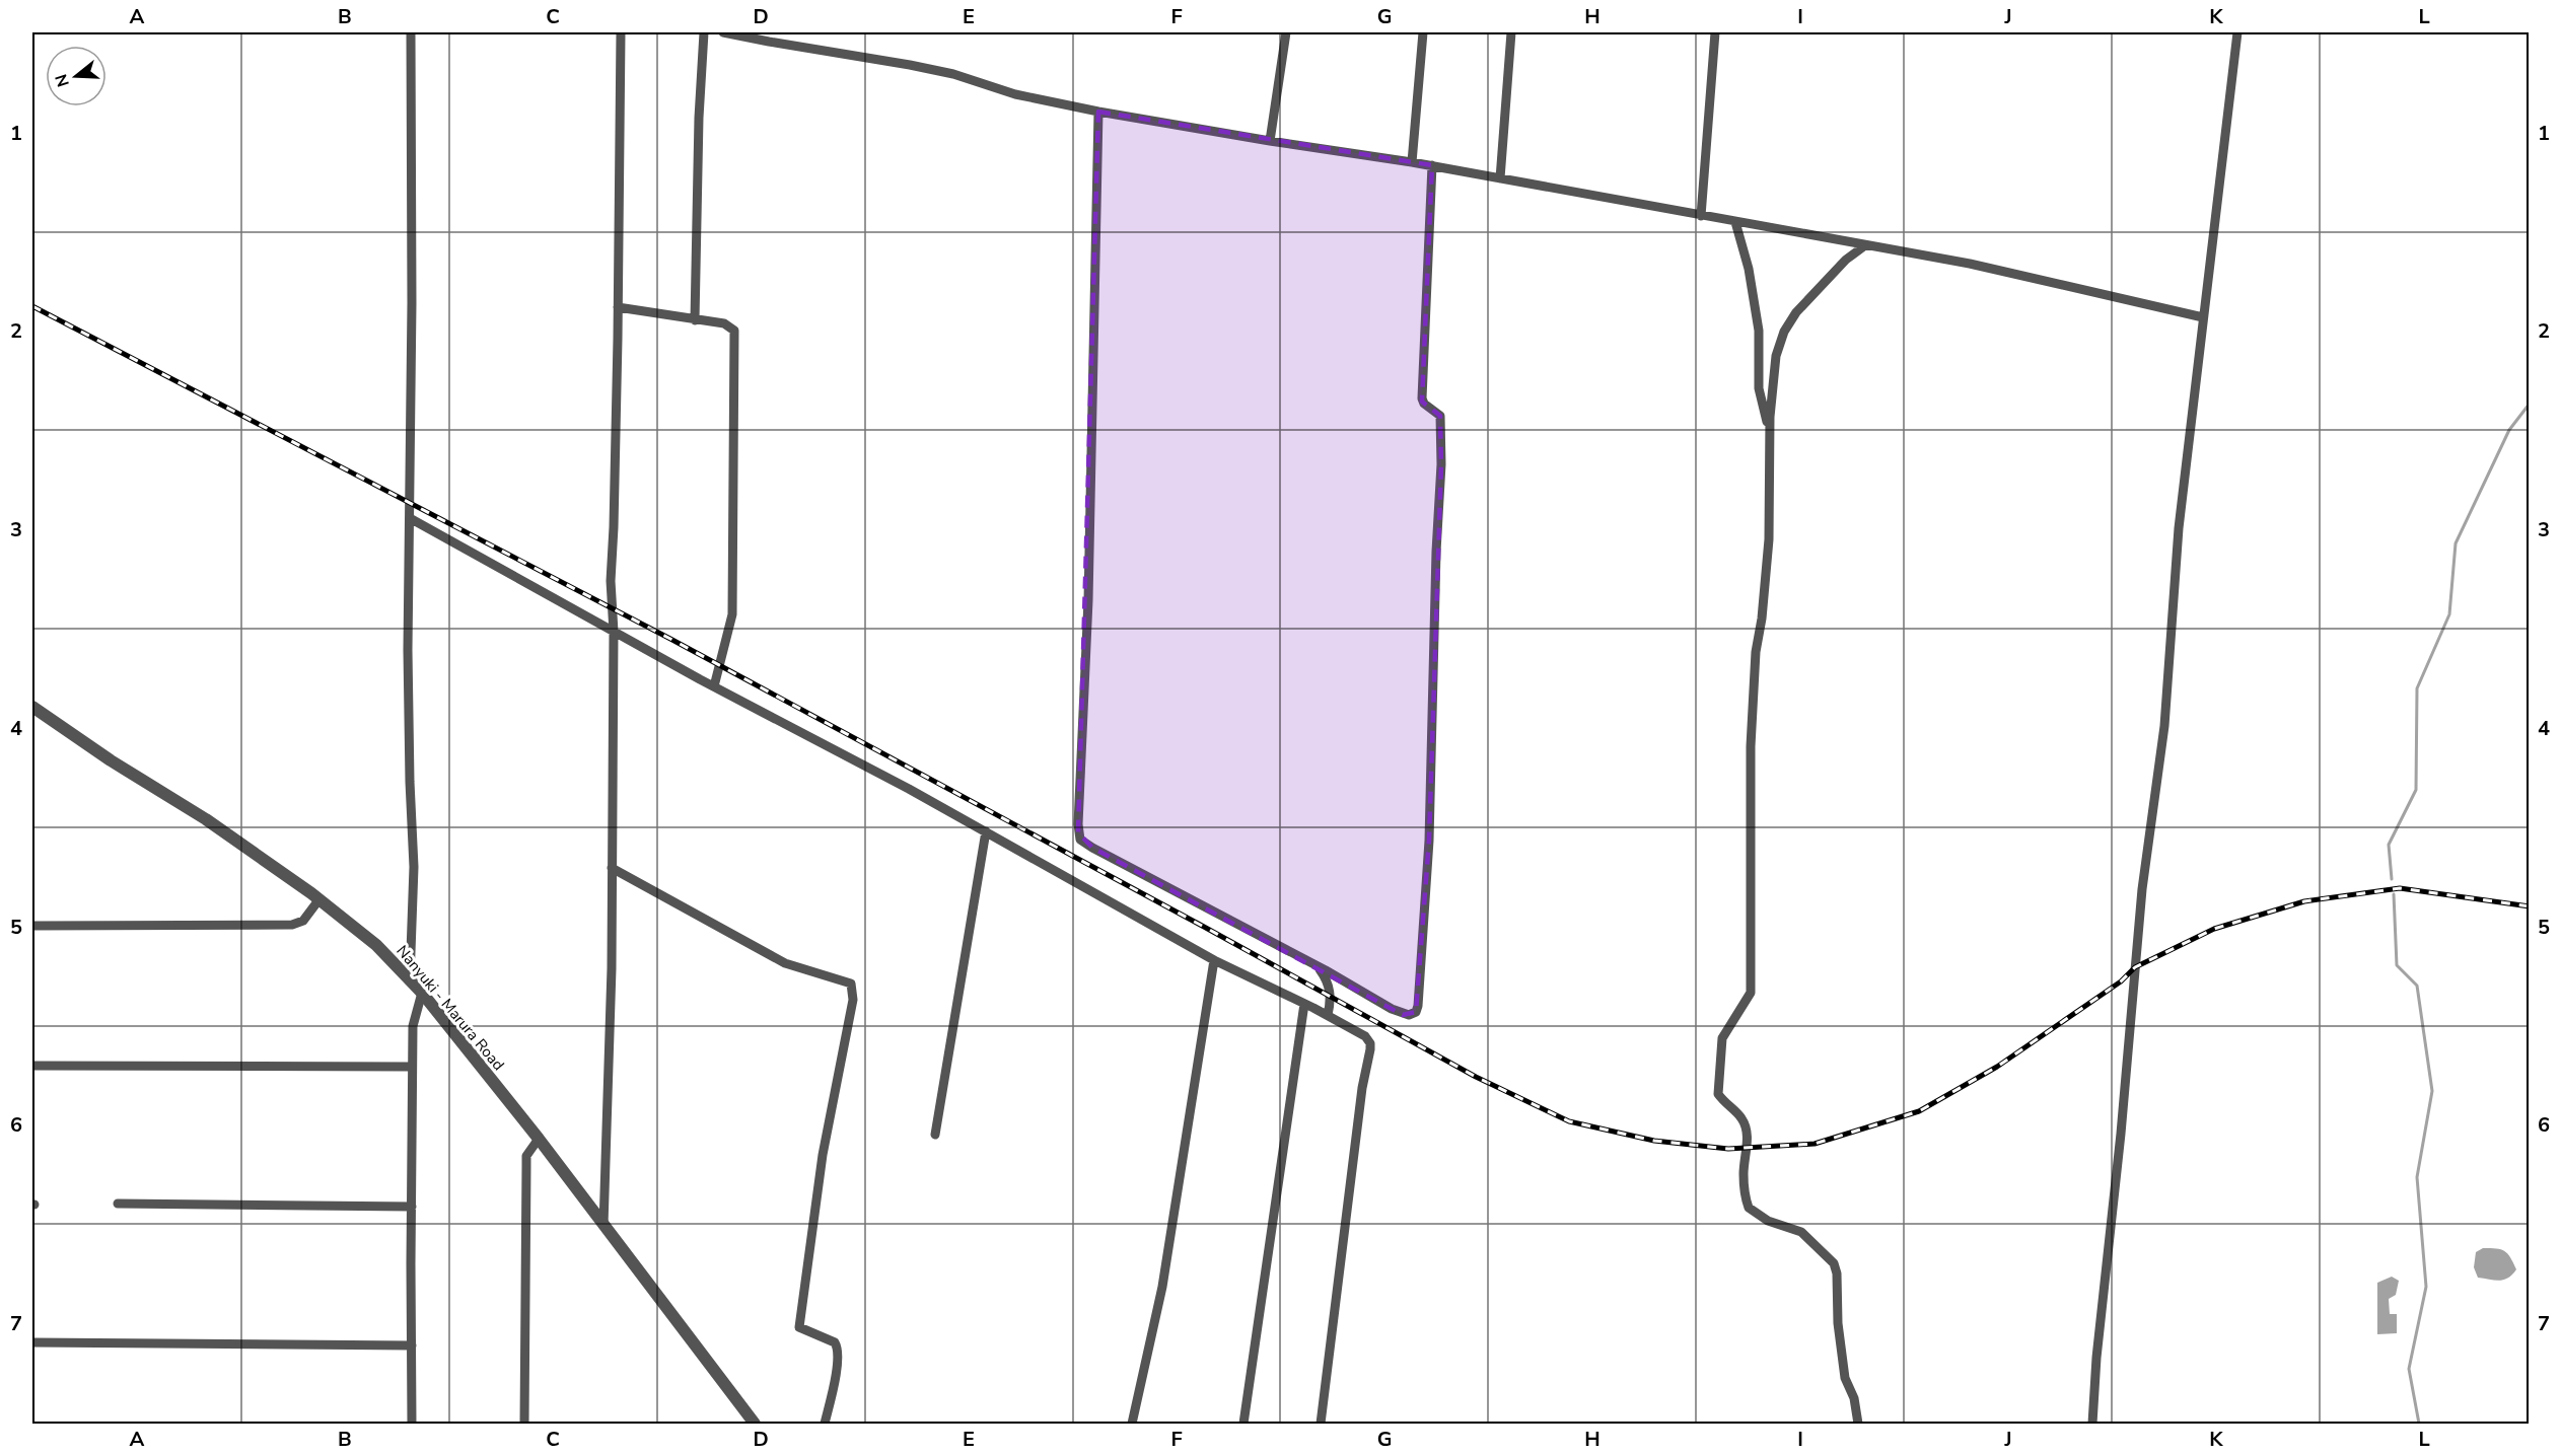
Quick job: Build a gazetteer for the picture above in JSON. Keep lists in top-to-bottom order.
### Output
{
  "streets": {
    "street": ["Nanyuki - Marura Road"]
  },
  "north": "left",
  "grid": {
    "columns": [
      "A",
      "B",
      "C",
      "D",
      "E",
      "F",
      "G",
      "H",
      "I",
      "J",
      "K",
      "L"
    ],
    "rows": [
      "1",
      "2",
      "3",
      "4",
      "5",
      "6",
      "7"
    ]
  }
}
